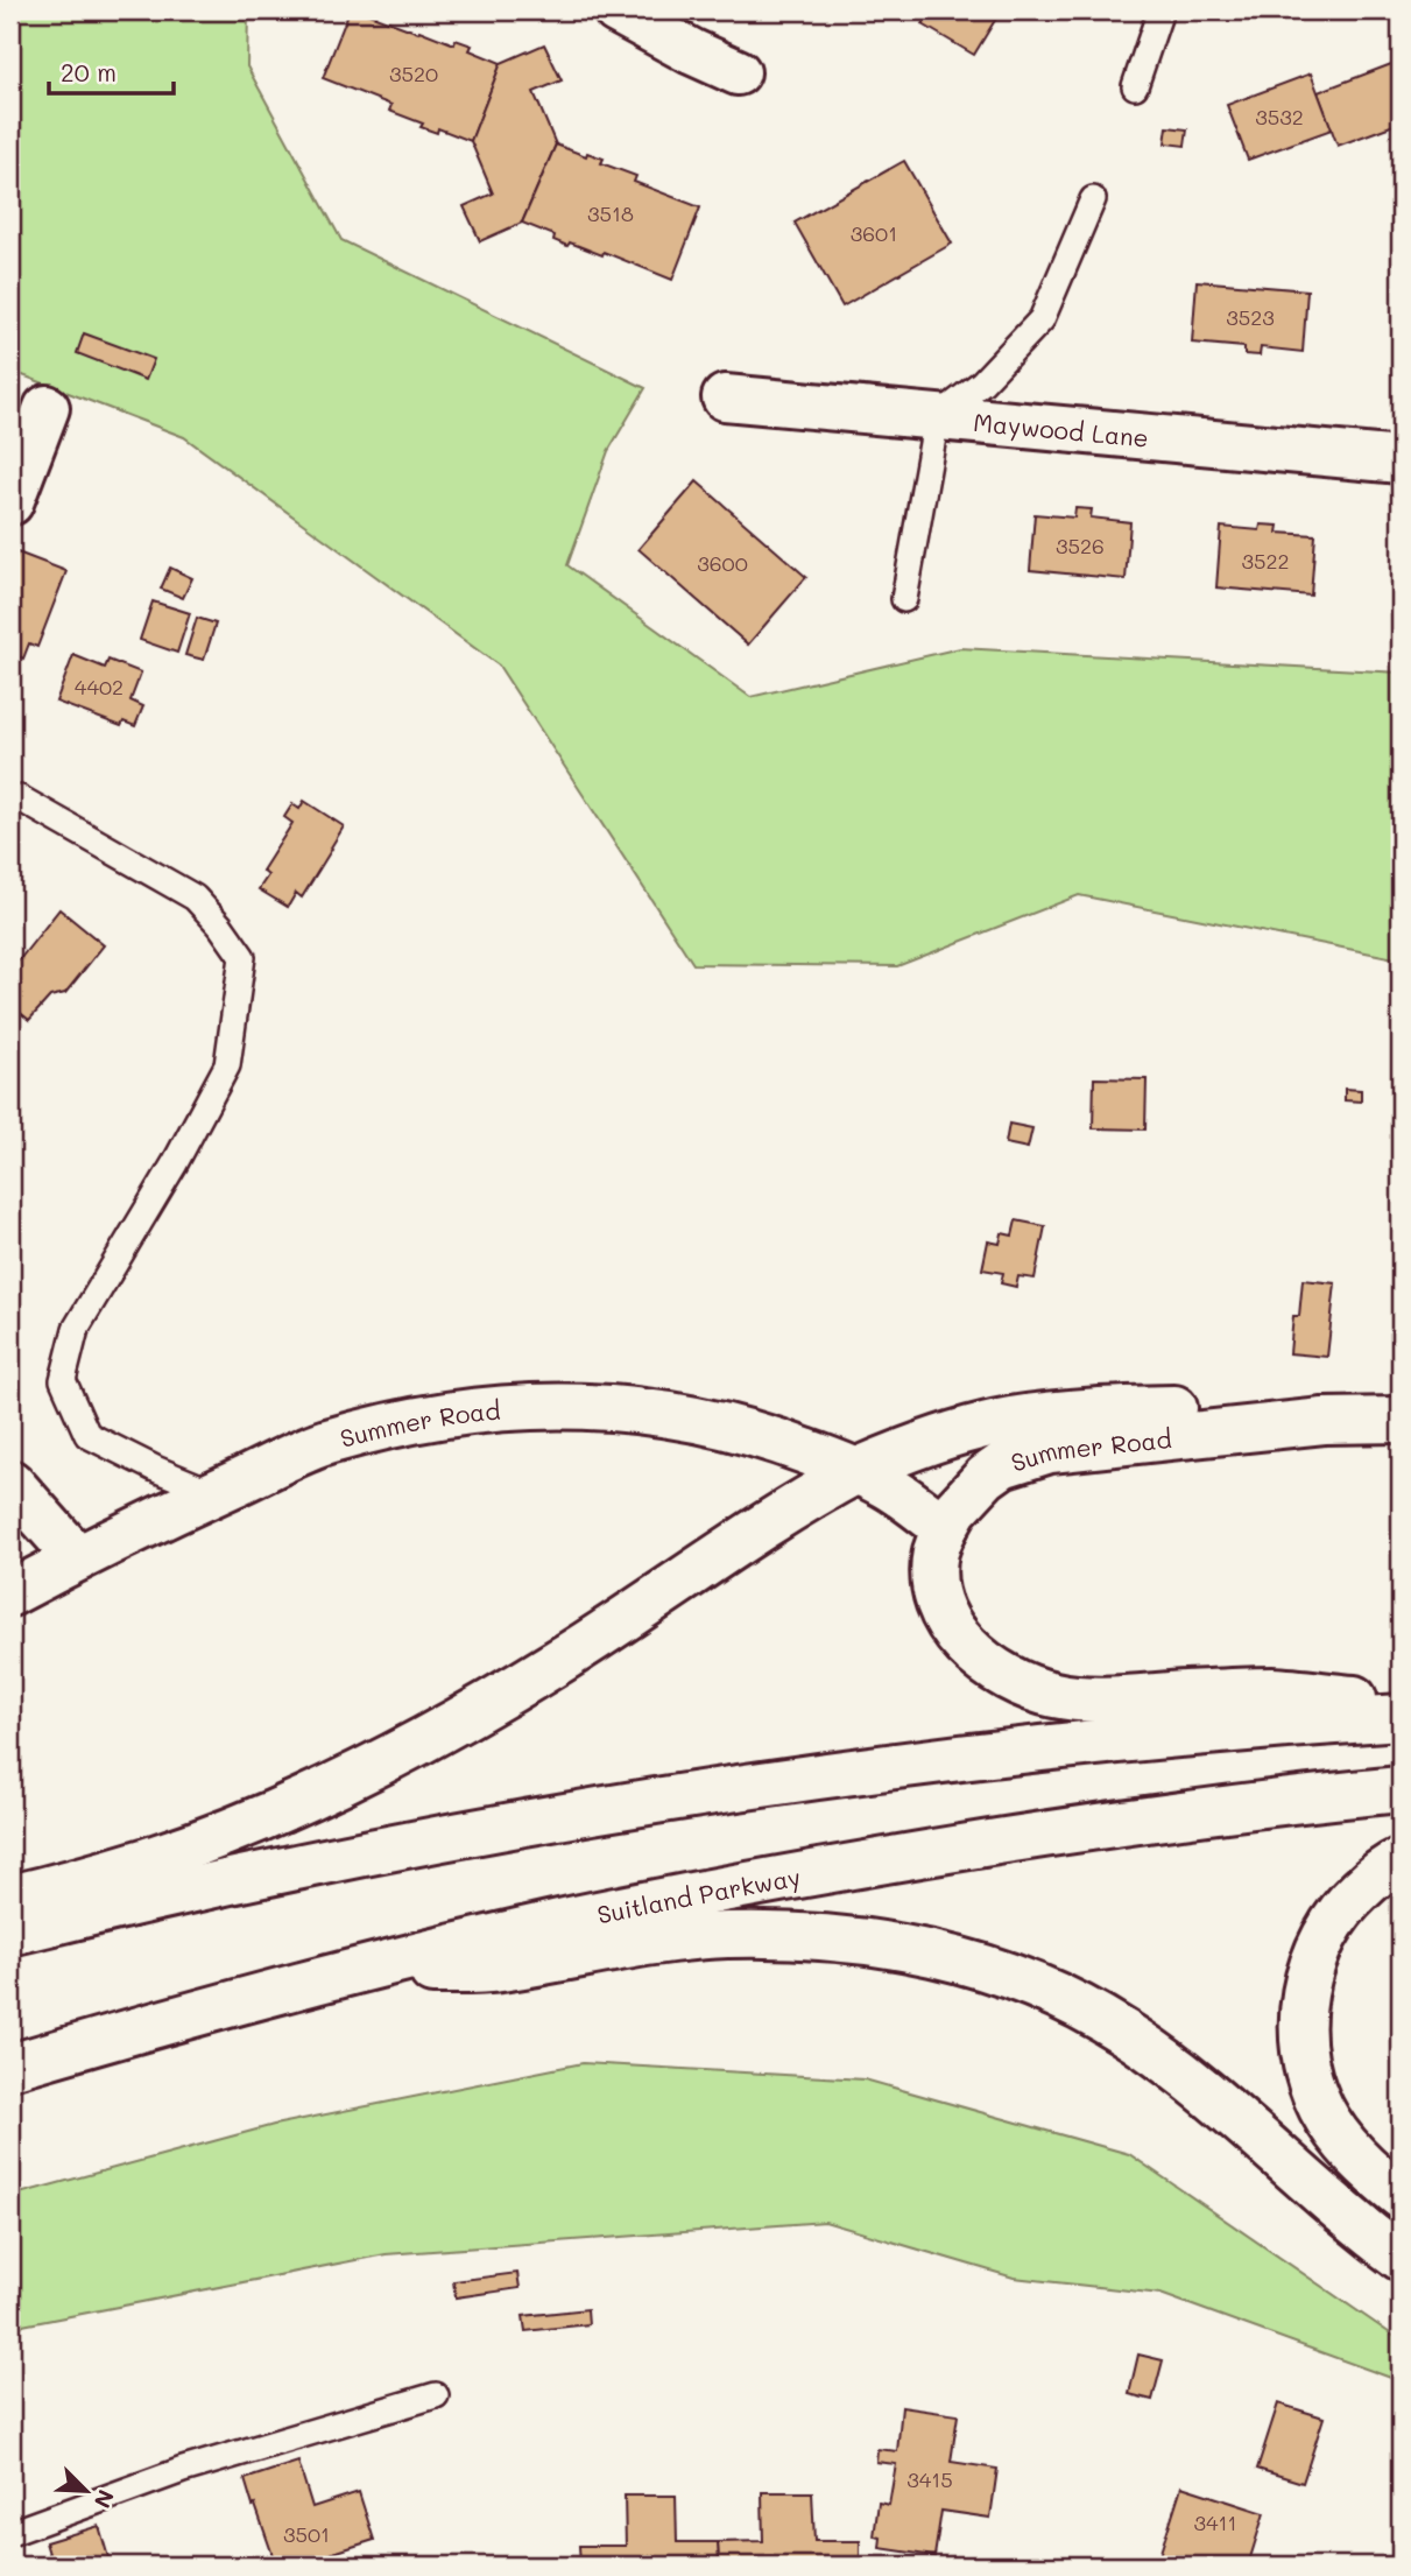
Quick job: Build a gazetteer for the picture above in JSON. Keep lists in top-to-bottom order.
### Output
{
  "streets": {
    "main road": ["Maywood Lane", "Summer Road", "Suitland Parkway"]
  },
  "house_numbers": [
    "3520",
    "3532",
    "3518",
    "3601",
    "3523",
    "3526",
    "3522",
    "3600",
    "4402",
    "3415",
    "3411",
    "3501"
  ],
  "scale_bar": "20 m",
  "north": "bottom right"
}
